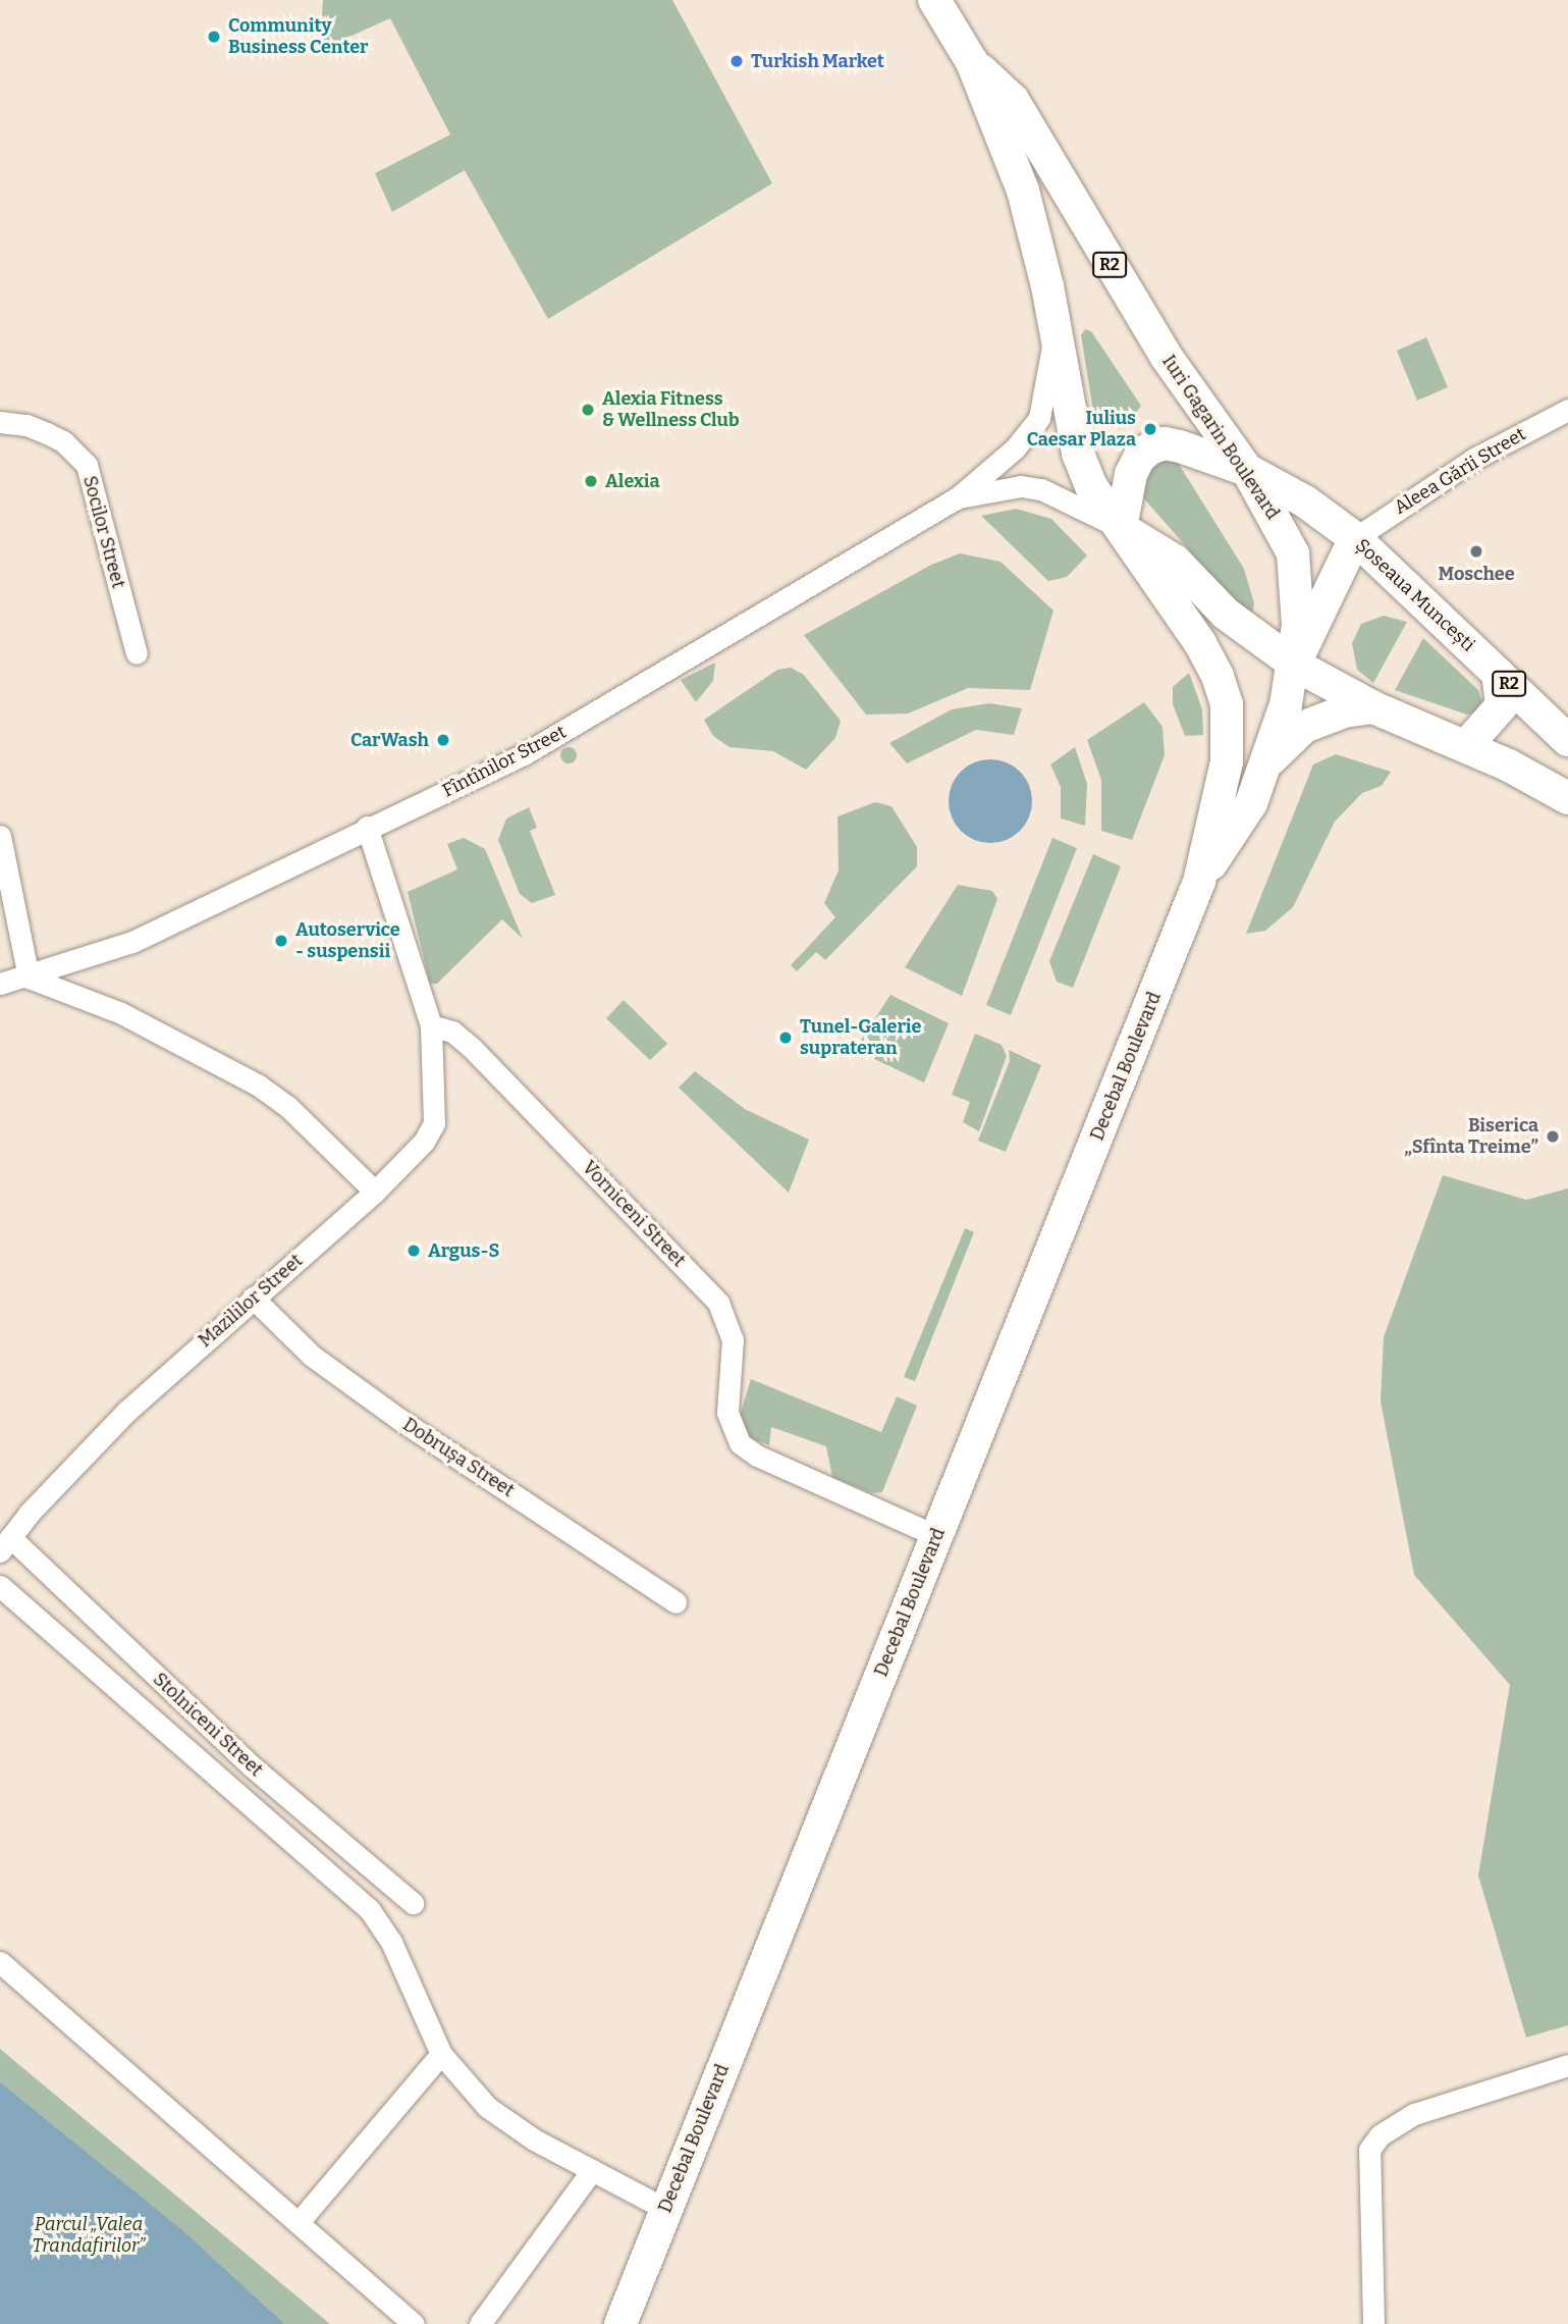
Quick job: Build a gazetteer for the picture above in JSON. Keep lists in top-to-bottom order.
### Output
{
  "streets": {
    "main road": [
      "R2",
      "Iuri Gagarin Boulevard",
      "Șoseaua Muncești",
      "Decebal Boulevard"
    ],
    "street": [
      "Aleea Gării Street",
      "Socilor Street",
      "Fîntînilor Street",
      "Vorniceni Street",
      "Mazililor Street",
      "Dobrușa Street",
      "Stolniceni Street"
    ]
  },
  "crossings": [
    ["R2", "Iuri Gagarin Boulevard"],
    ["R2", "Decebal Boulevard"],
    ["Iuri Gagarin Boulevard", "Șoseaua Muncești"],
    ["Iuri Gagarin Boulevard", "Fîntînilor Street"],
    ["Iuri Gagarin Boulevard", "Decebal Boulevard"],
    ["Aleea Gării Street", "Șoseaua Muncești"],
    ["Șoseaua Muncești", "Fîntînilor Street"],
    ["Șoseaua Muncești", "Decebal Boulevard"],
    ["Fîntînilor Street", "Decebal Boulevard"],
    ["Decebal Boulevard", "Vorniceni Street"],
    ["Vorniceni Street", "Mazililor Street"],
    ["Mazililor Street", "Dobrușa Street"],
    ["Mazililor Street", "Stolniceni Street"]
  ],
  "parks": ["Parcul „Valea Trandafirilor”"],
  "places": [
    "Community Business Center",
    "Turkish Market",
    "Alexia Fitness & Wellness Club",
    "Iulius Caesar Plaza",
    "Alexia",
    "Moschee",
    "CarWash",
    "Autoservice - suspensii",
    "Tunel-Galerie suprateran",
    "Biserica „Sfînta Treime”",
    "Argus-S"
  ]
}
